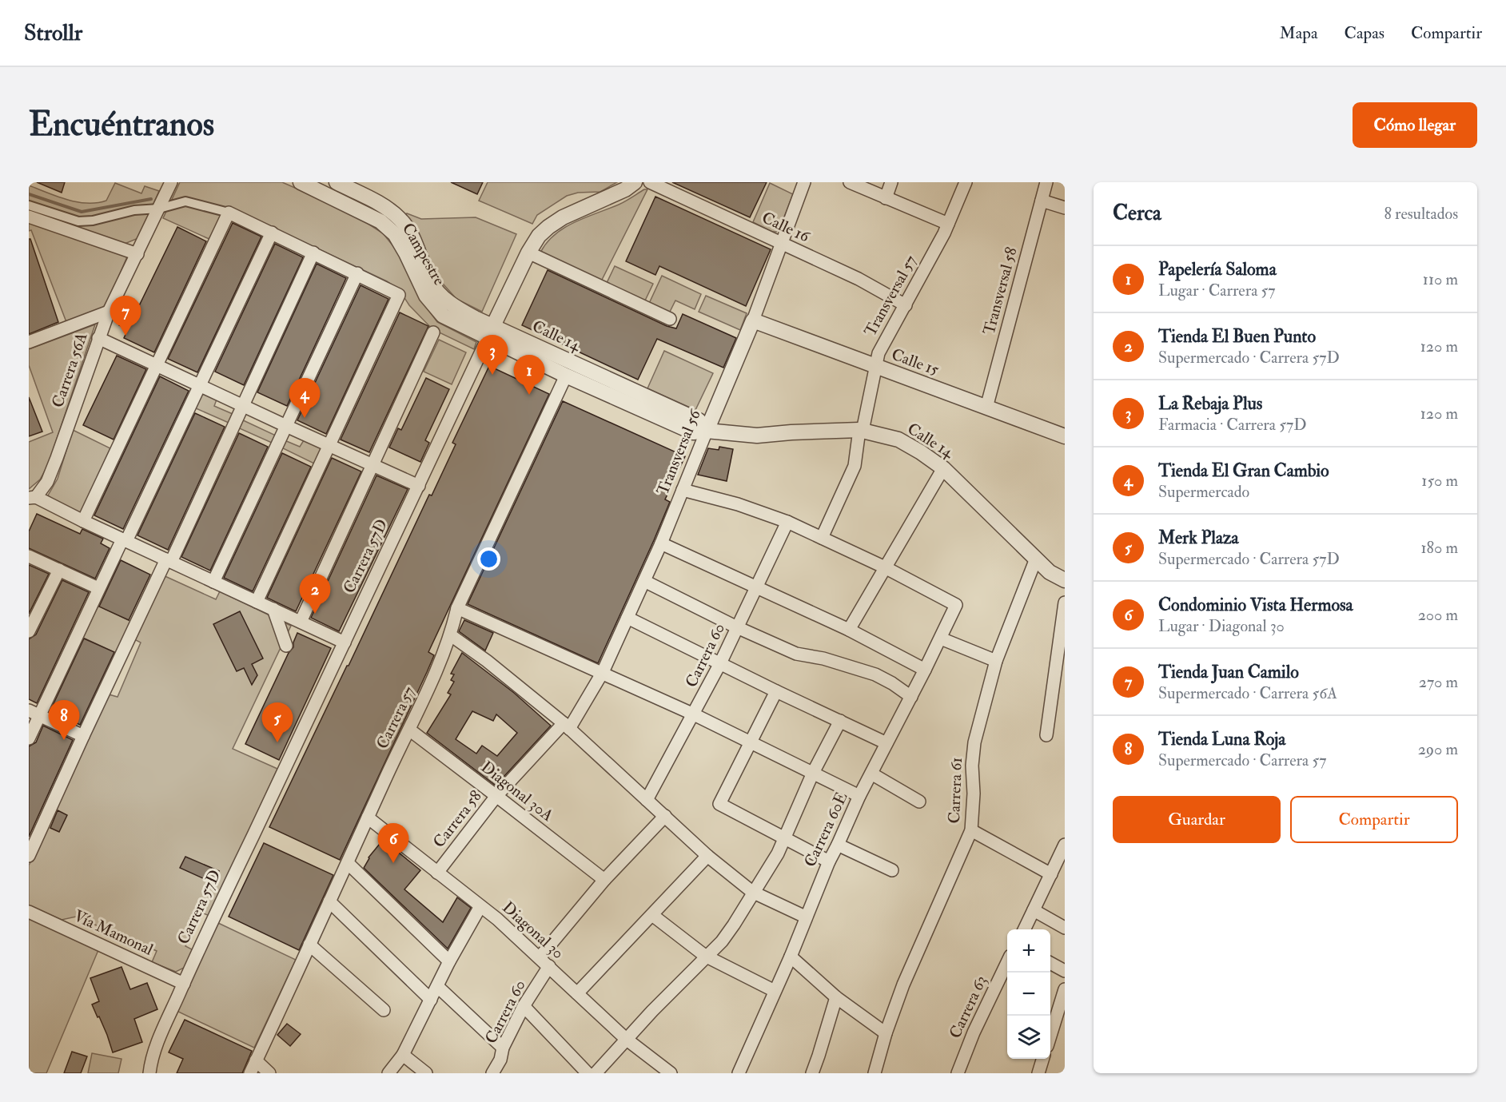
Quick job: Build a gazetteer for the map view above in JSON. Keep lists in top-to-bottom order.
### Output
{
  "streets": {
    "street": [
      "Calle 16",
      "Campestre",
      "Transversal 58",
      "Transversal 57",
      "Calle 14",
      "Calle 15",
      "Carrera 56A",
      "Transversal 56",
      "Carrera 57D",
      "Carrera 60",
      "Carrera 57",
      "Carrera 61",
      "Diagonal 30A",
      "Carrera 58",
      "Carrera 60E",
      "Diagonal 30",
      "Vía Mamonal",
      "Carrera 63"
    ]
  },
  "crossings": [
    ["Calle 16", "Transversal 57"],
    ["Calle 16", "Transversal 56"],
    ["Campestre", "Calle 14"],
    ["Campestre", "Carrera 57D"],
    ["Transversal 58", "Calle 15"],
    ["Transversal 57", "Calle 14"],
    ["Transversal 57", "Calle 15"],
    ["Calle 14", "Transversal 56"],
    ["Calle 14", "Carrera 57D"],
    ["Calle 14", "Carrera 57"],
    ["Calle 14", "Carrera 61"],
    ["Calle 15", "Transversal 56"],
    ["Transversal 56", "Carrera 58"],
    ["Carrera 57D", "Vía Mamonal"],
    ["Carrera 60", "Diagonal 30"],
    ["Carrera 57", "Diagonal 30A"],
    ["Carrera 57", "Diagonal 30"],
    ["Diagonal 30A", "Carrera 58"],
    ["Carrera 58", "Diagonal 30"]
  ],
  "page": {
    "header": "Strollr",
    "nav": ["Mapa", "Capas", "Compartir"],
    "buttons": [
      "Cómo llegar",
      ["Guardar", "Compartir"]
    ],
    "title": "Encuéntranos",
    "heading": ["Cerca", "8 resultados"],
    "list": [
      {
        "mark": "1",
        "name": "Papelería Saloma",
        "note": "Lugar · Carrera 57",
        "value": "110 m"
      },
      {
        "mark": "2",
        "name": "Tienda El Buen Punto",
        "note": "Supermercado · Carrera 57D",
        "value": "120 m"
      },
      {
        "mark": "3",
        "name": "La Rebaja Plus",
        "note": "Farmacia · Carrera 57D",
        "value": "120 m"
      },
      {
        "mark": "4",
        "name": "Tienda El Gran Cambio",
        "note": "Supermercado",
        "value": "150 m"
      },
      {
        "mark": "5",
        "name": "Merk Plaza",
        "note": "Supermercado · Carrera 57D",
        "value": "180 m"
      },
      {
        "mark": "6",
        "name": "Condominio Vista Hermosa",
        "note": "Lugar · Diagonal 30",
        "value": "200 m"
      },
      {
        "mark": "7",
        "name": "Tienda Juan Camilo",
        "note": "Supermercado · Carrera 56A",
        "value": "270 m"
      },
      {
        "mark": "8",
        "name": "Tienda Luna Roja",
        "note": "Supermercado · Carrera 57",
        "value": "290 m"
      }
    ],
    "pins": [
      "7",
      "3",
      "1",
      "4",
      "2",
      "8",
      "5",
      "6"
    ],
    "map_buttons": ["+", "−"]
  }
}
